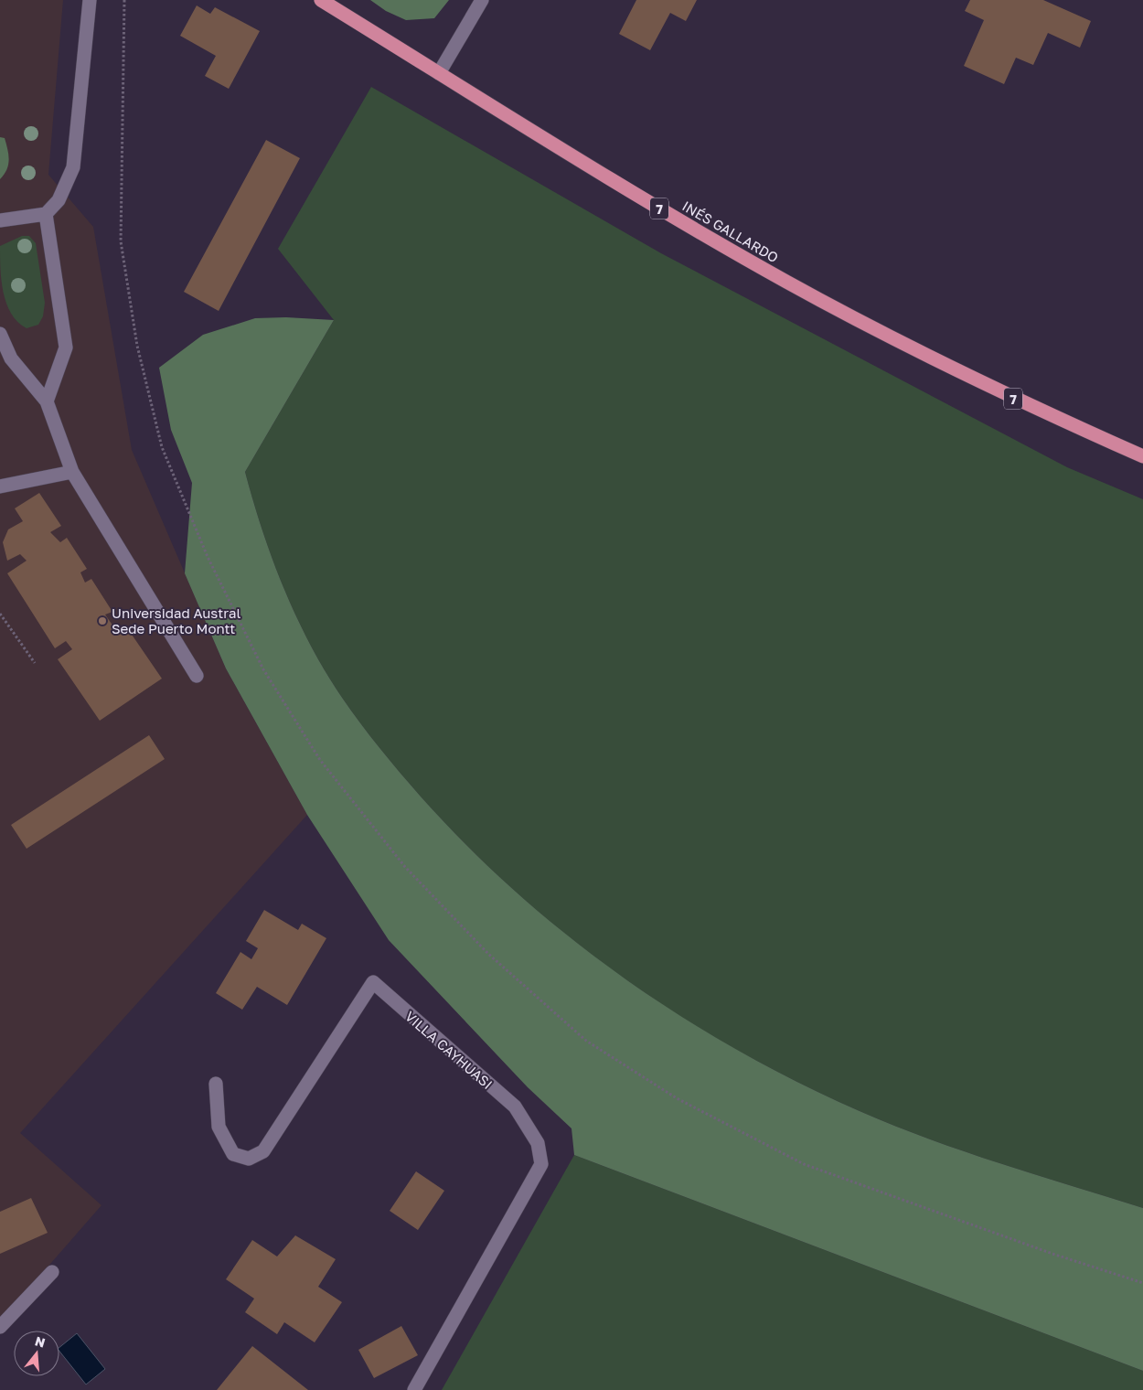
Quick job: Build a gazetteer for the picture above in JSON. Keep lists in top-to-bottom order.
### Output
{
  "streets": {
    "highway": ["7", "INÉS GALLARDO"],
    "street": ["VILLA CAYHUASI"]
  },
  "places": ["Universidad Austral Sede Puerto Montt"],
  "north": "top"
}
